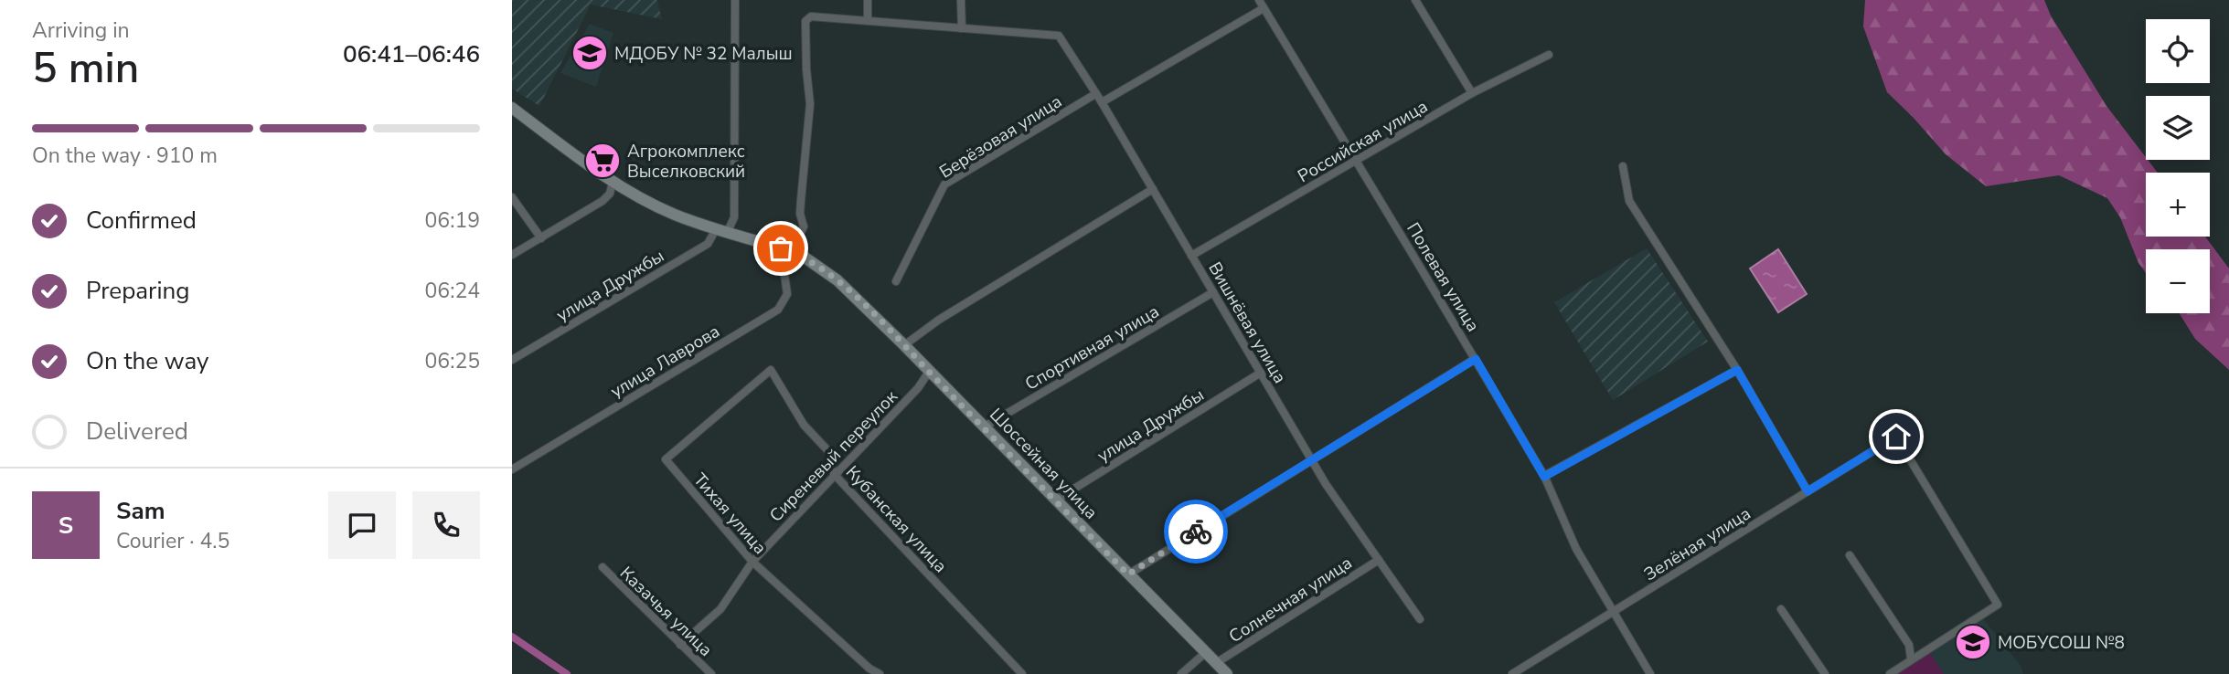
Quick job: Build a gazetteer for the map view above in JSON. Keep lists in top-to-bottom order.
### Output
{
  "streets": {
    "main road": ["Шоссейная улица"],
    "street": [
      "Берёзовая улица",
      "Российская улица",
      "Полевая улица",
      "улица Дружбы",
      "Вишнёвая улица",
      "Спортивная улица",
      "улица Лаврова",
      "Сиреневый переулок",
      "Тихая улица",
      "Кубанская улица",
      "Зелёная улица",
      "Солнечная улица",
      "Казачья улица"
    ]
  },
  "crossings": [
    ["Берёзовая улица", "Вишнёвая улица"],
    ["Российская улица", "Полевая улица"],
    ["Российская улица", "Вишнёвая улица"],
    ["Полевая улица", "Зелёная улица"],
    ["улица Дружбы", "Вишнёвая улица"],
    ["улица Дружбы", "Шоссейная улица"],
    ["Вишнёвая улица", "Спортивная улица"],
    ["Вишнёвая улица", "Солнечная улица"],
    ["Спортивная улица", "Шоссейная улица"],
    ["улица Лаврова", "Шоссейная улица"],
    ["Сиреневый переулок", "Шоссейная улица"],
    ["Сиреневый переулок", "Тихая улица"],
    ["Сиреневый переулок", "Кубанская улица"],
    ["Сиреневый переулок", "Казачья улица"],
    ["Шоссейная улица", "Солнечная улица"],
    ["Тихая улица", "Кубанская улица"]
  ],
  "places": {
    "school or university": ["МДОБУ № 32 Малыш", "МОБУСОШ №8"],
    "supermarket": ["Агрокомплекс Выселковский"]
  },
  "page": {
    "heading": ["5 min", "Arriving in", "06:41–06:46"],
    "panel": ["Sam", "Courier · 4.5"],
    "map_buttons": ["+", "−"],
    "bar": "On the way · 910 m",
    "list": [
      ["Confirmed", "06:19"],
      ["Preparing", "06:24"],
      ["On the way", "06:25"],
      "Delivered"
    ],
    "round": "S"
  }
}
